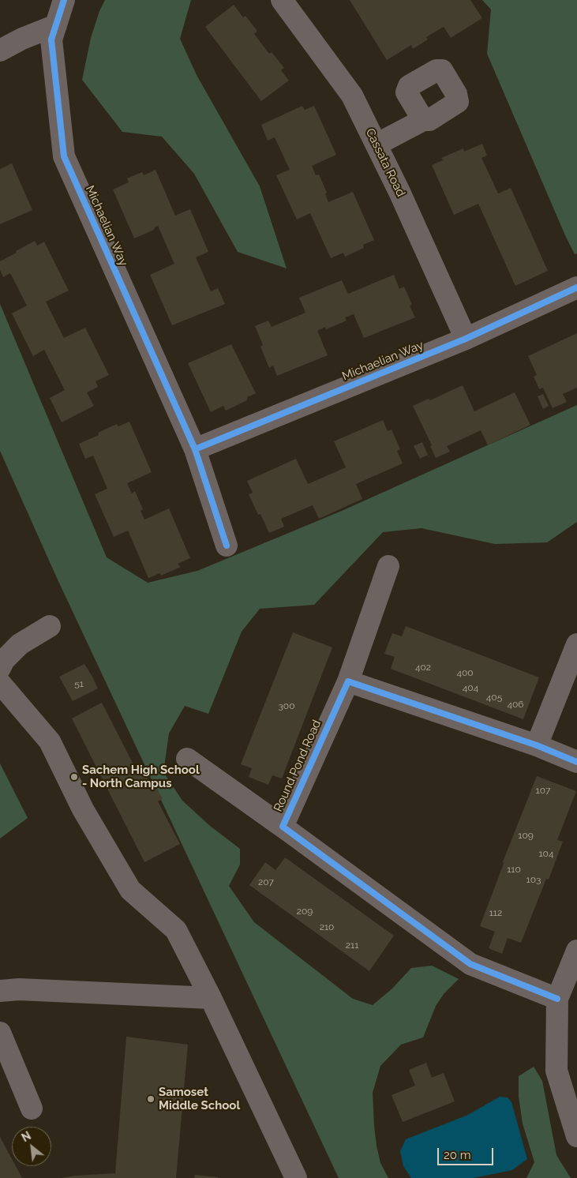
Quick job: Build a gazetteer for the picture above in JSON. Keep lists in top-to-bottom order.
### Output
{
  "streets": {
    "street": ["Cassata Road", "Michaelian Way", "Round Pond Road"]
  },
  "crossings": [
    ["Cassata Road", "Michaelian Way"]
  ],
  "places": ["Sachem High School - North Campus", "Samoset Middle School"],
  "house_numbers": [
    "402",
    "400",
    "51",
    "404",
    "405",
    "406",
    "300",
    "107",
    "109",
    "104",
    "110",
    "103",
    "207",
    "209",
    "112",
    "210",
    "211"
  ],
  "scale_bar": "20 m",
  "north": "top left"
}
